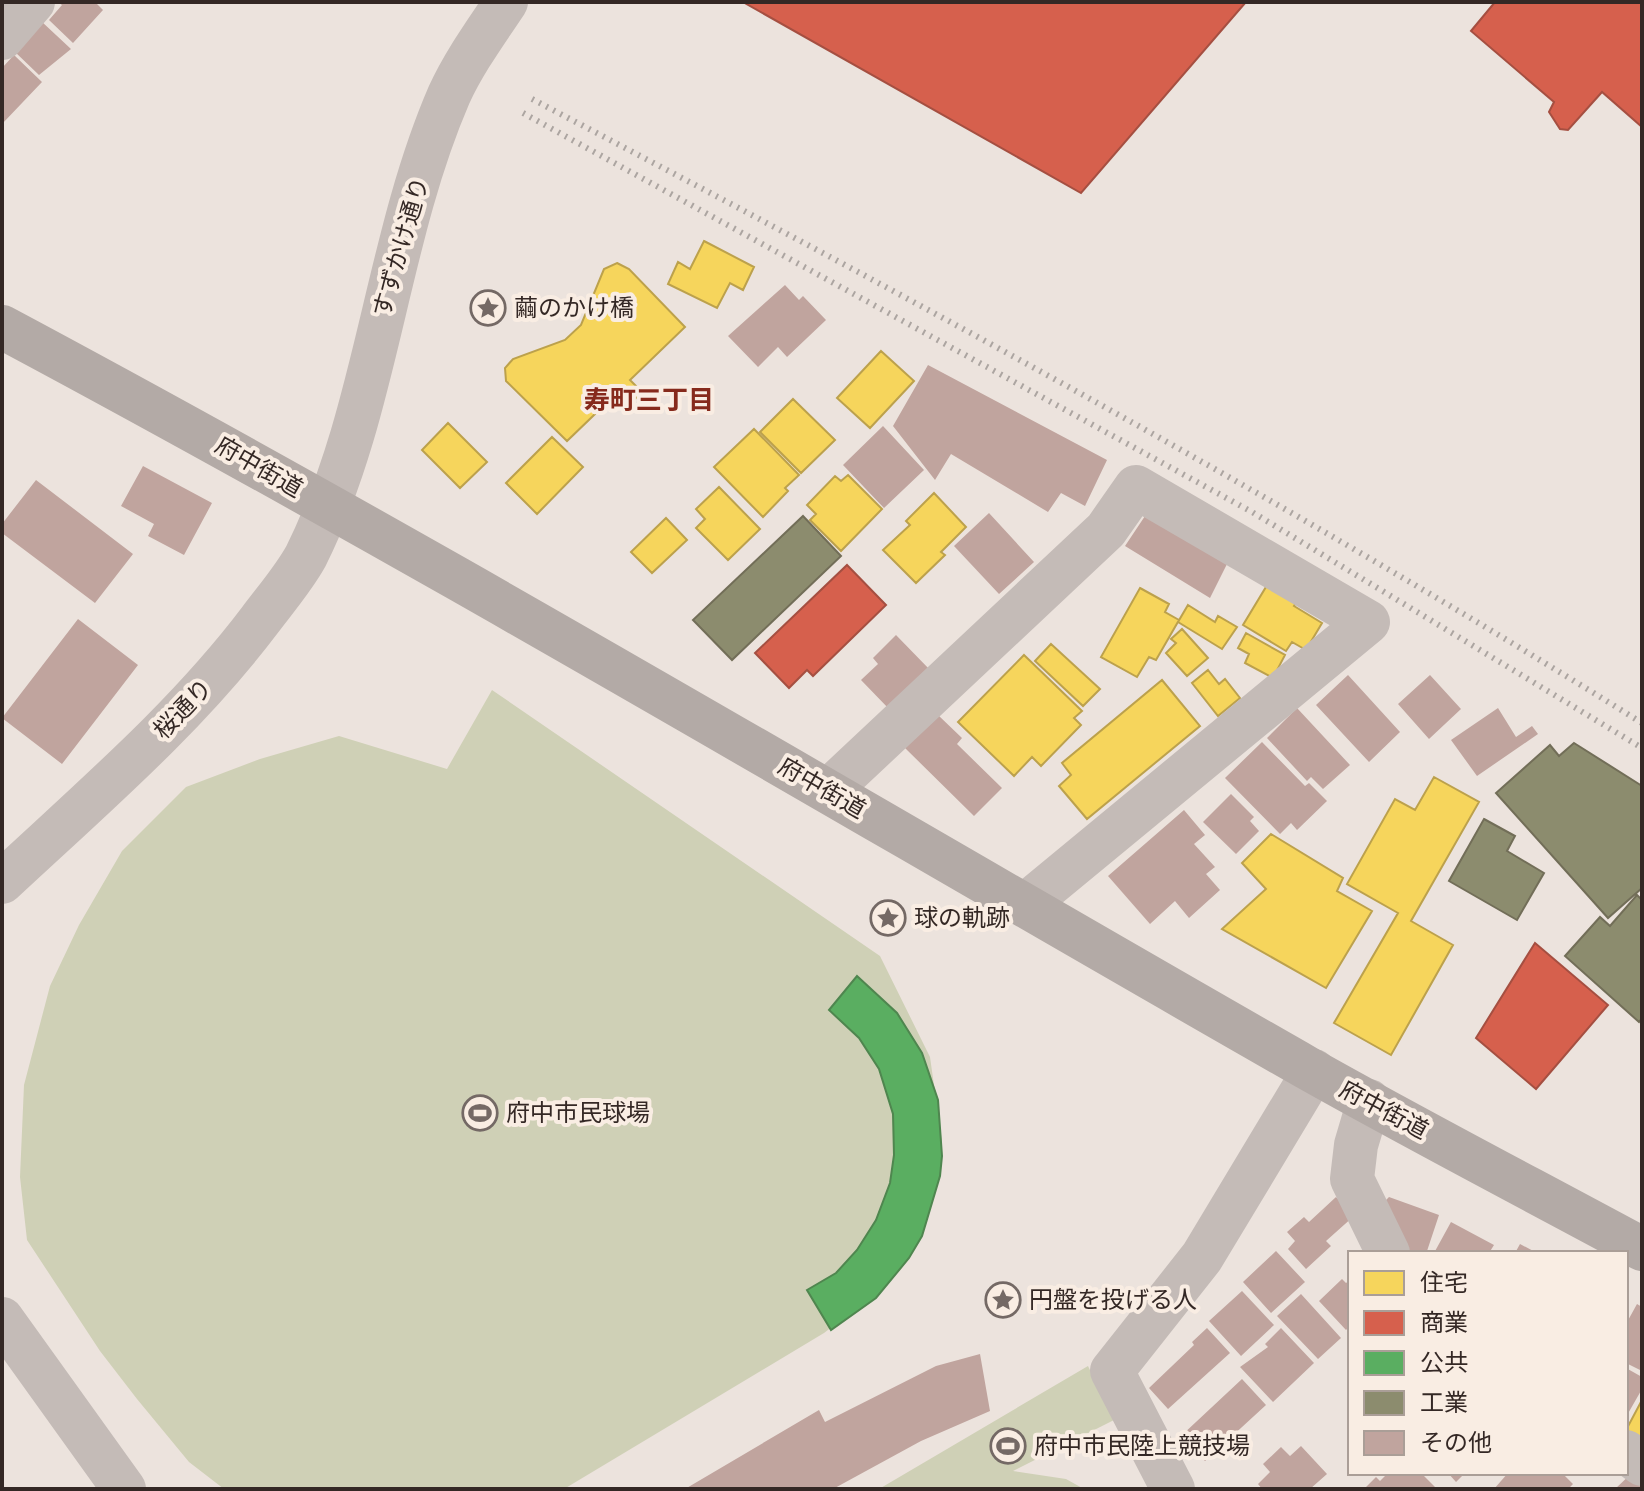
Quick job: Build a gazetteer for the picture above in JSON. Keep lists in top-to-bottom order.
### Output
{
  "streets": {
    "main road": ["府中街道"],
    "street": ["すずかけ通り", "桜通り"]
  },
  "crossings": [
    ["すずかけ通り", "府中街道"],
    ["すずかけ通り", "桜通り"],
    ["府中街道", "桜通り"]
  ],
  "districts": ["寿町三丁目"],
  "places": {
    "place": ["繭のかけ橋", "球の軌跡", "円盤を投げる人"],
    "sports": ["府中市民球場", "府中市民陸上競技場"]
  },
  "legend": [
    "住宅",
    "商業",
    "公共",
    "工業",
    "その他"
  ]
}
